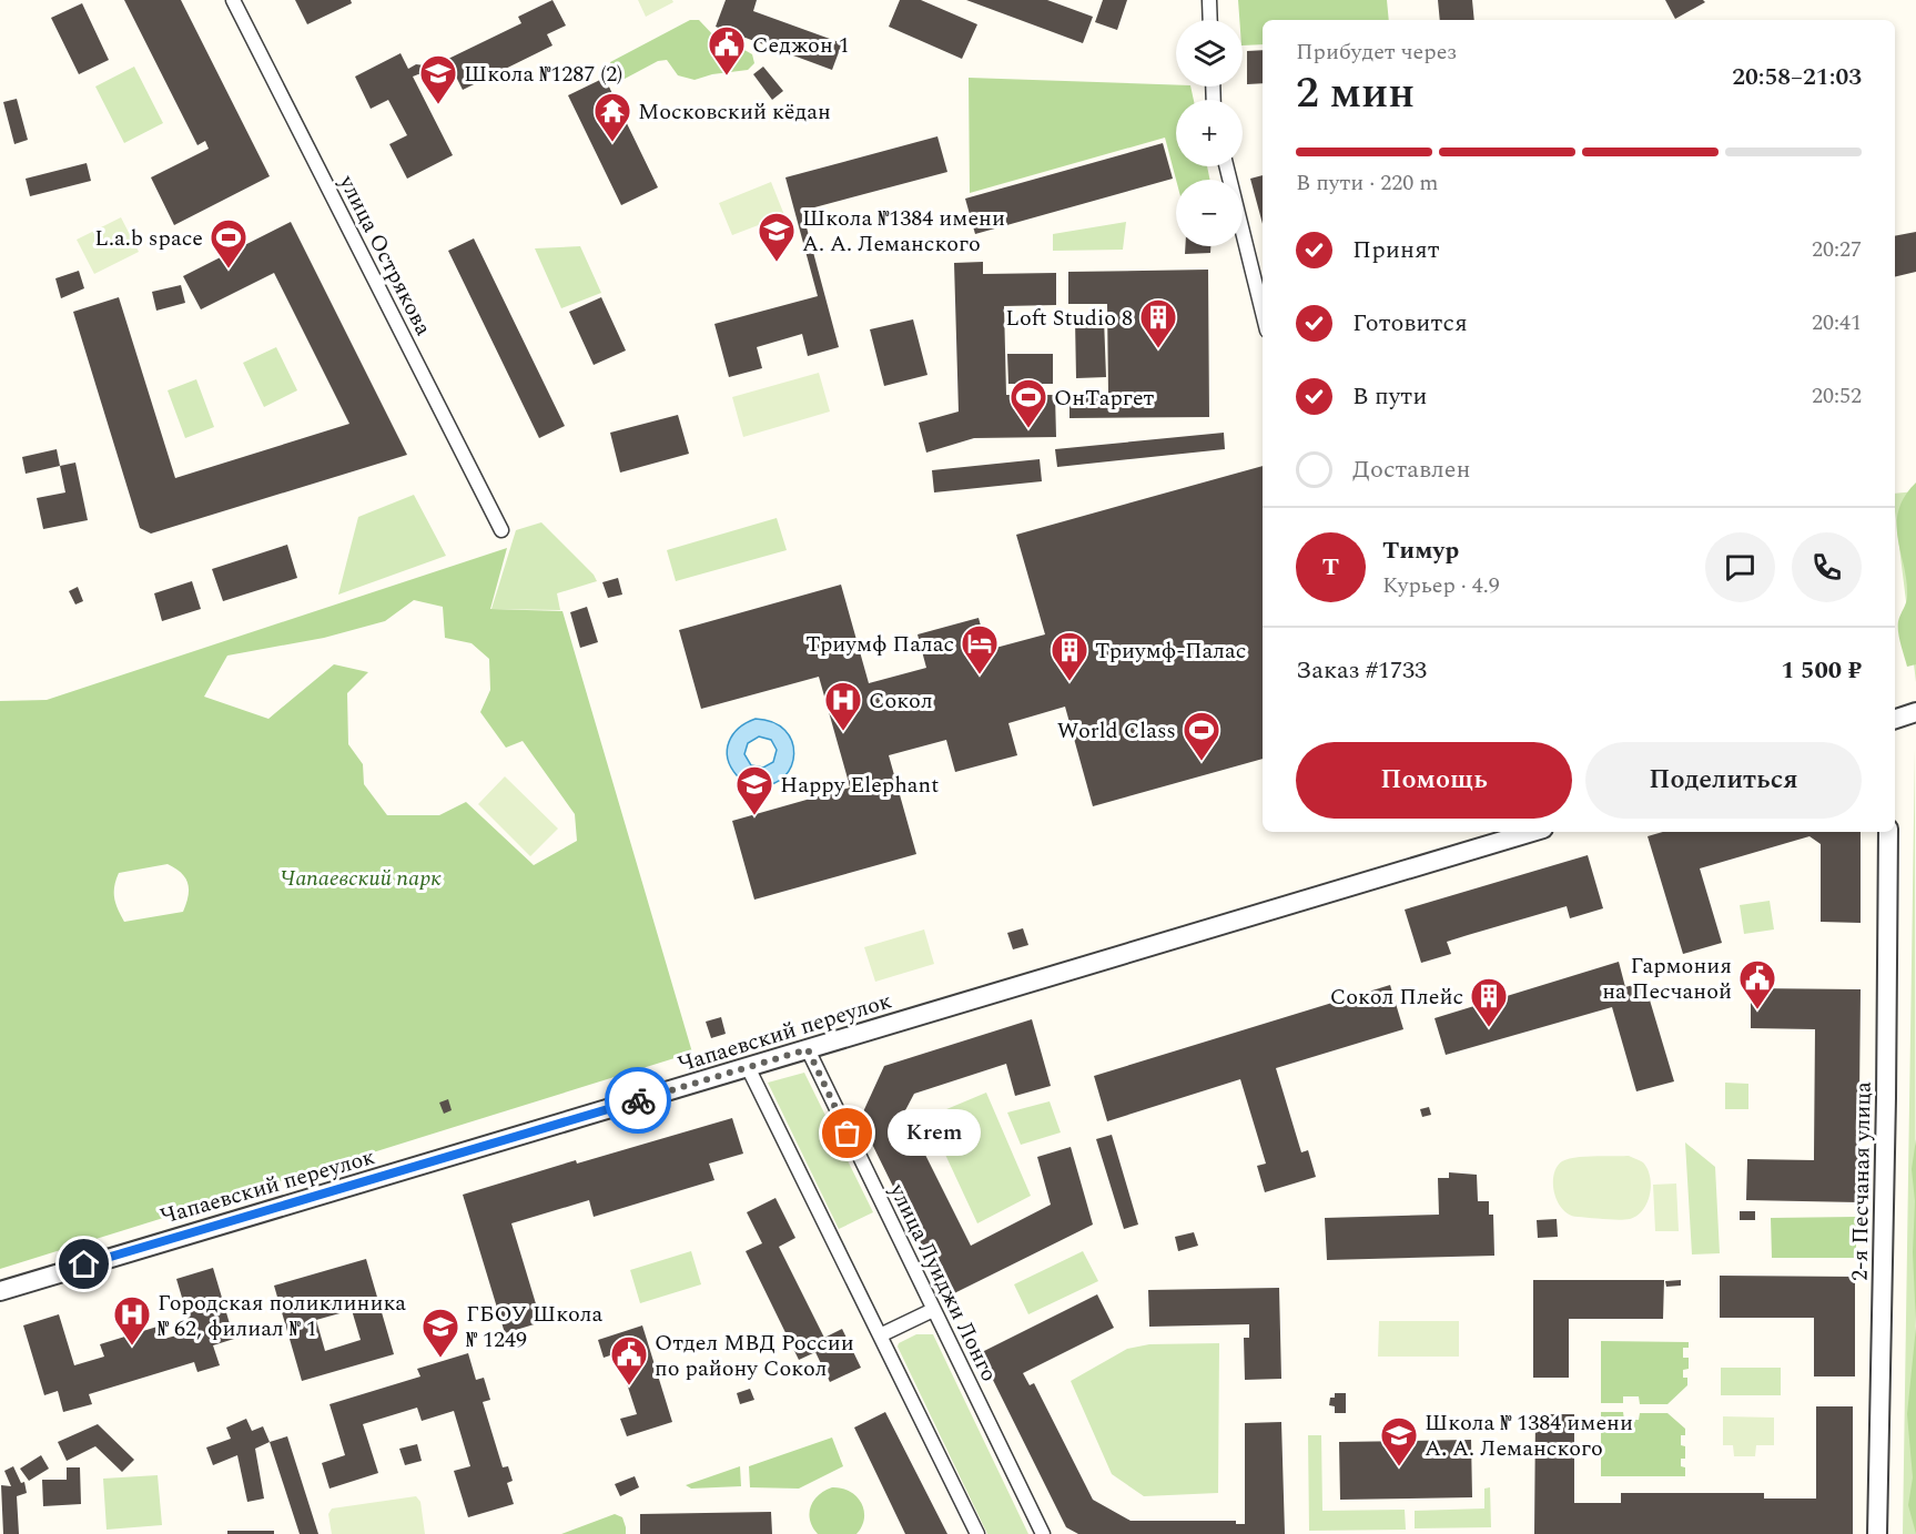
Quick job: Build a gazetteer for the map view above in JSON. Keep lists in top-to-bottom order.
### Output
{
  "streets": {
    "street": [
      "улица Острякова",
      "Чапаевский переулок",
      "2-я Песчаная улица",
      "улица Луиджи Лонго"
    ]
  },
  "crossings": [
    ["Чапаевский переулок", "улица Луиджи Лонго"]
  ],
  "parks": ["Чапаевский парк"],
  "places": {
    "public building": ["Седжон 1", "Гармония на Песчаной", "Отдел МВД России по району Сокол"],
    "school or university": [
      "Школа №1287 (2)",
      "Школа №1384 имени А. А. Леманского",
      "Happy Elephant",
      "ГБОУ Школа № 1249",
      "Школа № 1384 имени А. А. Леманского"
    ],
    "temple": ["Московский кёдан"],
    "sports": ["L.a.b space", "ОнТаргет", "World Class"],
    "building": ["Loft Studio 8", "Триумф-Палас", "Сокол Плейс"],
    "hotel": ["Триумф Палас"],
    "hospital": ["Сокол", "Городская поликлиника № 62, филиал № 1"],
    "other": ["Krem"]
  },
  "page": {
    "map_buttons": ["+", "−"],
    "heading": ["2 мин", "Прибудет через", "20:58–21:03"],
    "panel": [
      "Тимур",
      "Курьер · 4.9",
      "Заказ #1733",
      "1 500 ₽"
    ],
    "bar": "В пути · 220 m",
    "list": [
      ["Принят", "20:27"],
      ["Готовится", "20:41"],
      ["В пути", "20:52"],
      "Доставлен"
    ],
    "round": "Т",
    "buttons": ["Помощь", "Поделиться"],
    "bubble": "Krem"
  }
}
